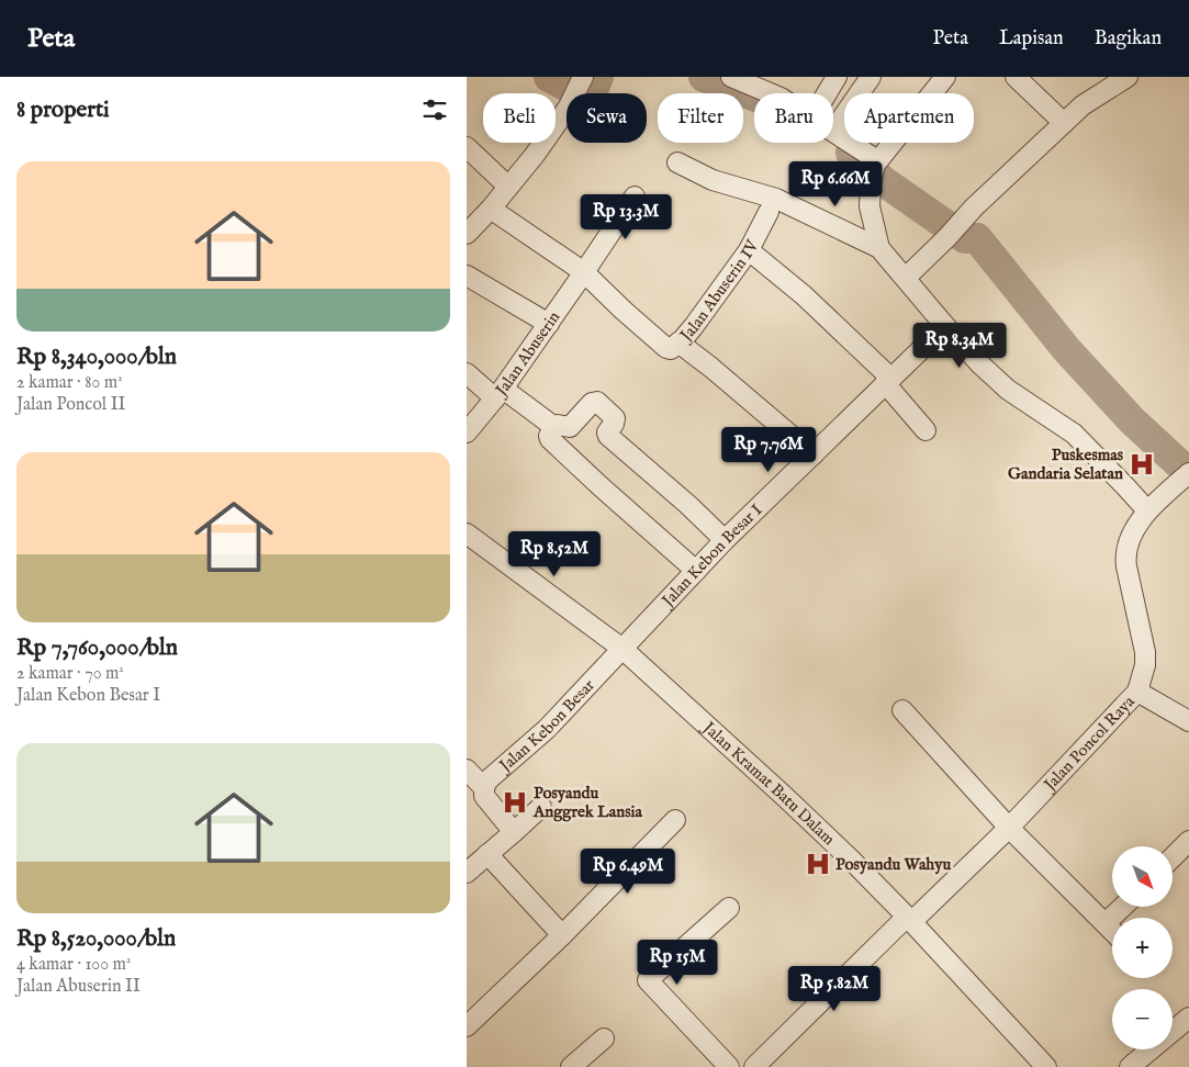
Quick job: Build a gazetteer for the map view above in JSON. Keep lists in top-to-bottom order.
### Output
{
  "streets": {
    "street": [
      "Jalan Abuserin IV",
      "Jalan Abuserin",
      "Jalan Kebon Besar I",
      "Jalan Kebon Besar",
      "Jalan Poncol Raya",
      "Jalan Kramat Batu Dalam"
    ]
  },
  "crossings": [
    ["Jalan Abuserin IV", "Jalan Abuserin"],
    ["Jalan Kebon Besar I", "Jalan Kebon Besar"],
    ["Jalan Kebon Besar I", "Jalan Kramat Batu Dalam"],
    ["Jalan Kebon Besar", "Jalan Kramat Batu Dalam"],
    ["Jalan Poncol Raya", "Jalan Kramat Batu Dalam"]
  ],
  "places": {
    "hospital": ["Puskesmas Gandaria Selatan", "Posyandu Anggrek Lansia", "Posyandu Wahyu"]
  },
  "north": "bottom right",
  "page": {
    "header": "Peta",
    "nav": ["Peta", "Lapisan", "Bagikan"],
    "heading": "8 properti",
    "chip": [
      "Beli",
      "Sewa",
      "Filter",
      "Baru",
      "Apartemen"
    ],
    "list": [
      {
        "name": "Rp 8,340,000/bln",
        "note": "2 kamar · 80 m² · Jalan Poncol II"
      },
      {
        "name": "Rp 7,760,000/bln",
        "note": "2 kamar · 70 m² · Jalan Kebon Besar I"
      },
      {
        "name": "Rp 8,520,000/bln",
        "note": "4 kamar · 100 m² · Jalan Abuserin II"
      }
    ],
    "price": [
      "Rp 6.66M",
      "Rp 13.3M",
      "Rp 8.34M",
      "Rp 7.76M",
      "Rp 8.52M",
      "Rp 6.49M",
      "Rp 15M",
      "Rp 5.82M"
    ],
    "map_buttons": ["+", "−"]
  }
}
